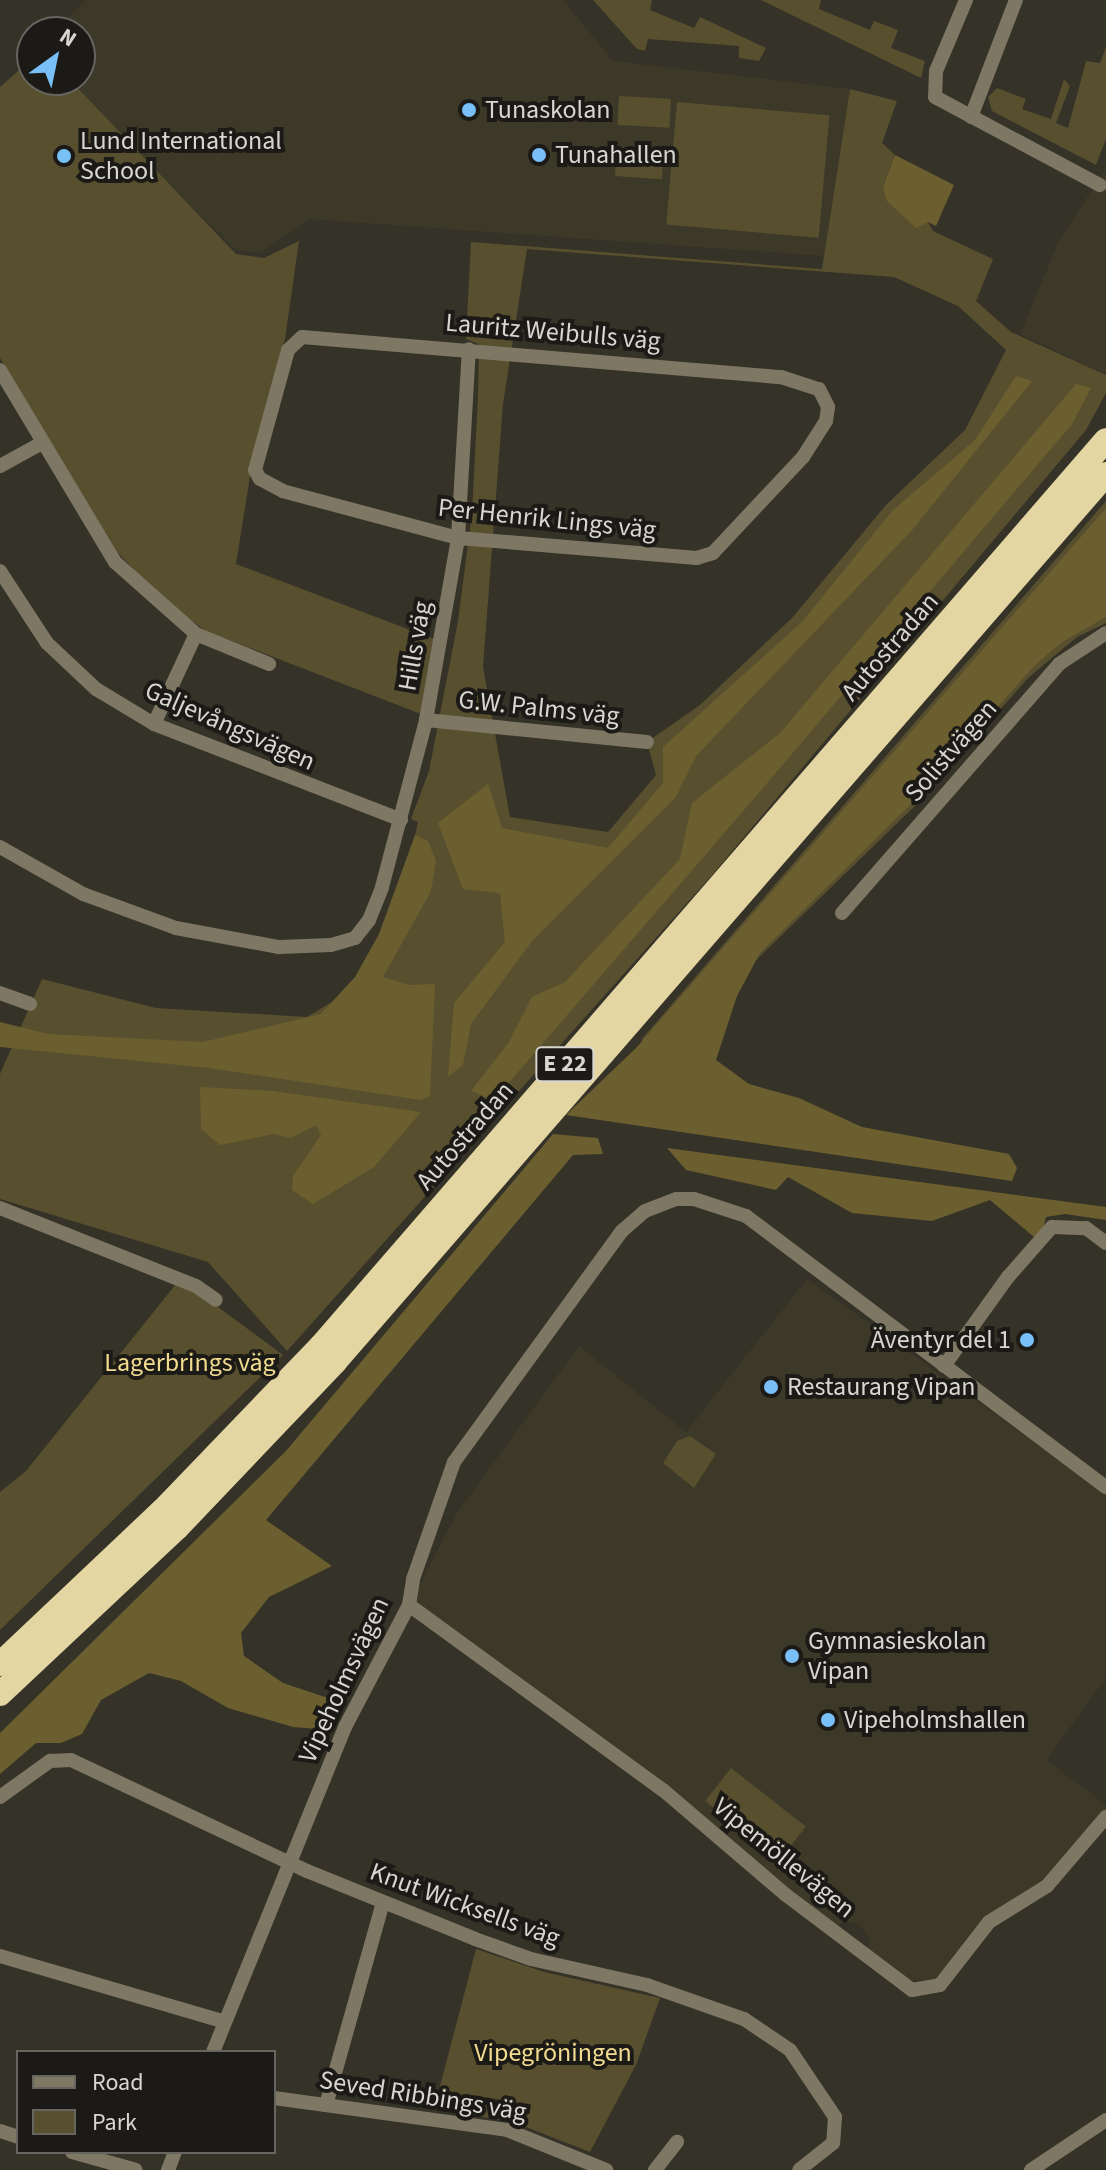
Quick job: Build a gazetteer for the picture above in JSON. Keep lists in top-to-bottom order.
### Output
{
  "streets": {
    "highway": ["Autostradan", "E 22"],
    "street": [
      "Lauritz Weibulls väg",
      "Per Henrik Lings väg",
      "Hills väg",
      "G.W. Palms väg",
      "Galjevångsvägen",
      "Solistvägen",
      "Vipeholmsvägen",
      "Vipemöllevägen",
      "Knut Wicksells väg",
      "Seved Ribbings väg"
    ]
  },
  "crossings": [
    ["Lauritz Weibulls väg", "Per Henrik Lings väg"],
    ["Lauritz Weibulls väg", "Hills väg"],
    ["Per Henrik Lings väg", "Hills väg"],
    ["Hills väg", "G.W. Palms väg"],
    ["Hills väg", "Galjevångsvägen"],
    ["Vipeholmsvägen", "Vipemöllevägen"],
    ["Vipeholmsvägen", "Knut Wicksells väg"]
  ],
  "parks": ["Lagerbrings väg", "Vipegröningen"],
  "places": [
    "Tunaskolan",
    "Tunahallen",
    "Lund International School",
    "Äventyr del 1",
    "Restaurang Vipan",
    "Gymnasieskolan Vipan",
    "Vipeholmshallen"
  ],
  "legend": ["Road", "Park"],
  "north": "top right"
}
